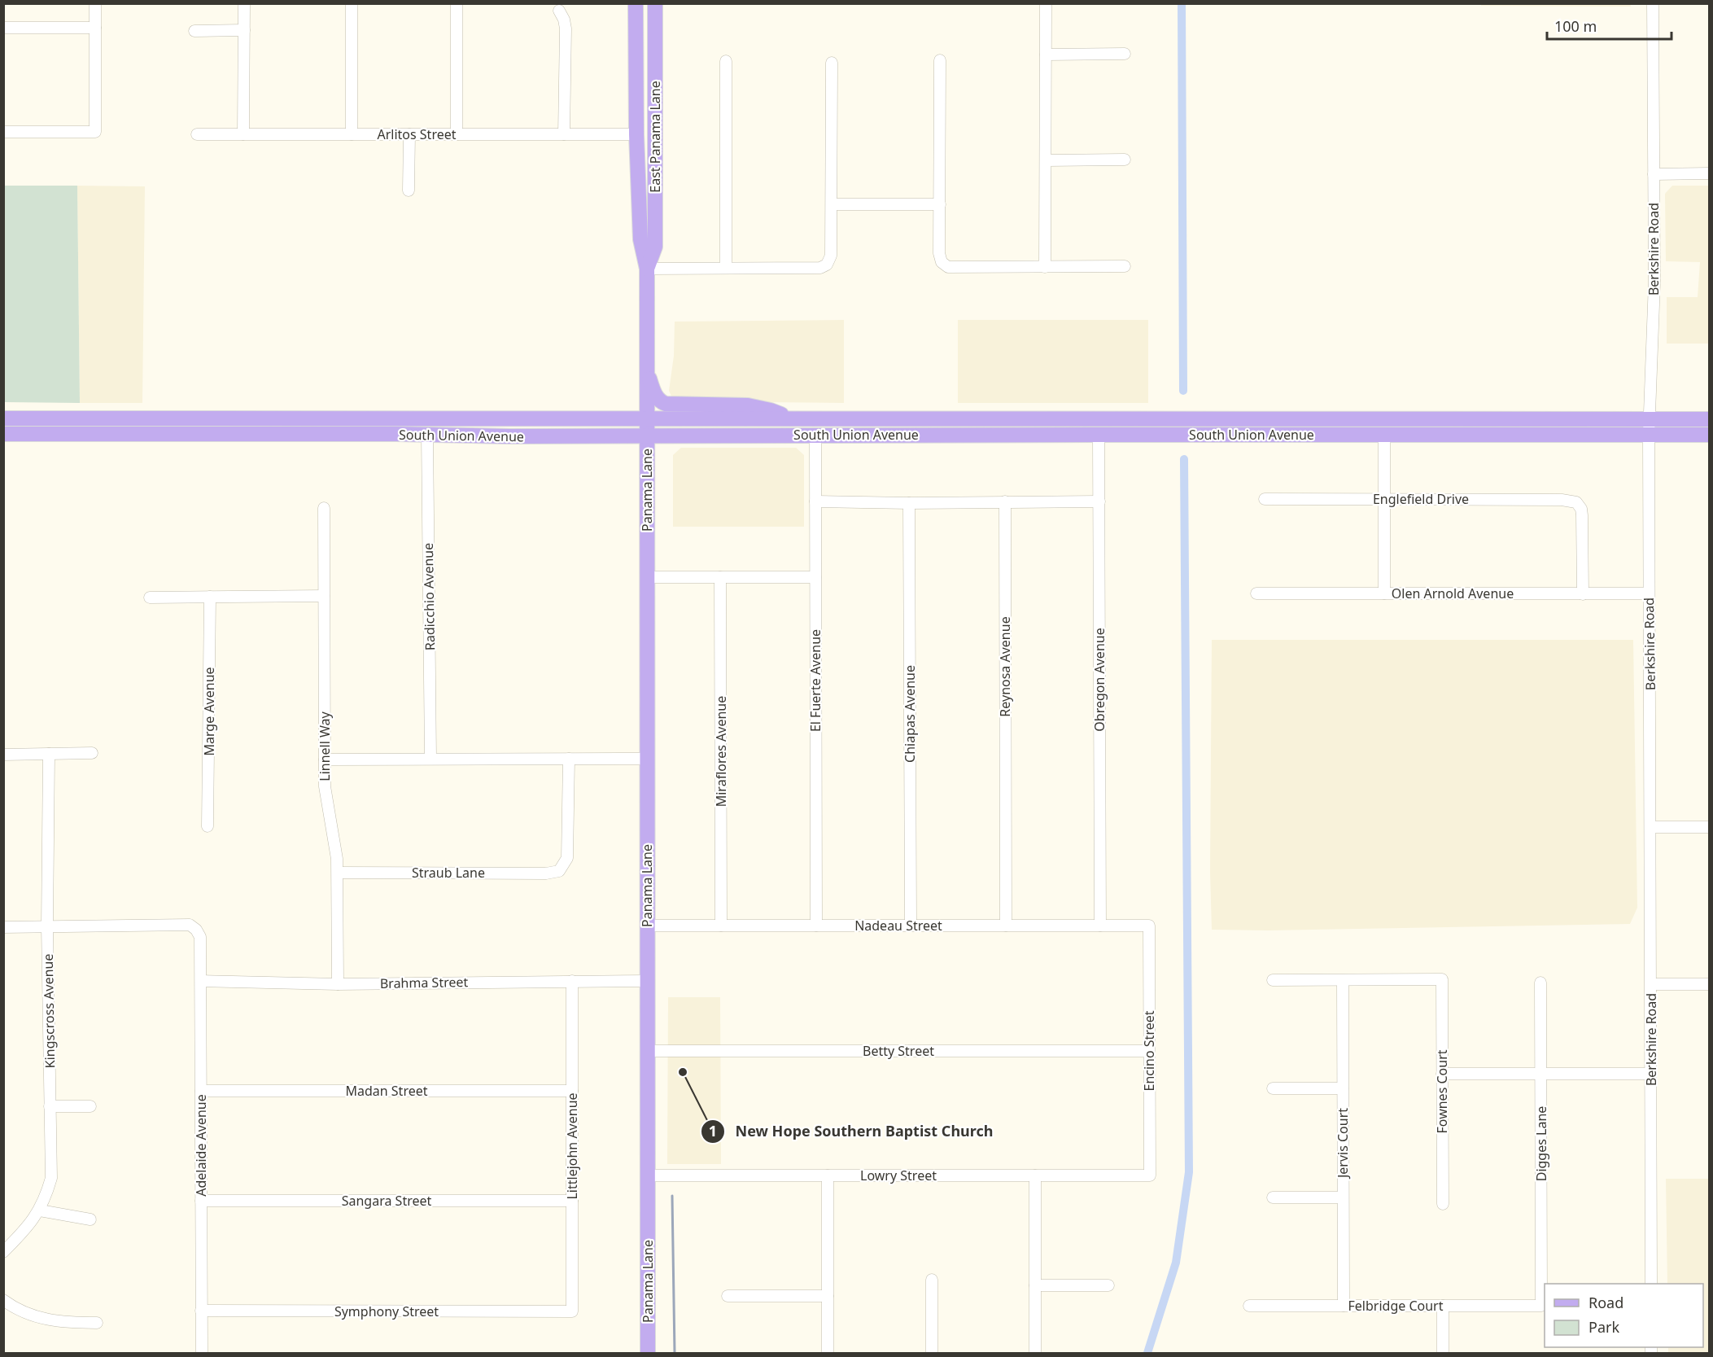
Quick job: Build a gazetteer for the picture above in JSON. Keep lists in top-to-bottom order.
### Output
{
  "streets": {
    "main road": ["East Panama Lane", "South Union Avenue", "Panama Lane"],
    "street": [
      "Arlitos Street",
      "Berkshire Road",
      "Englefield Drive",
      "Olen Arnold Avenue",
      "Radicchio Avenue",
      "Reynosa Avenue",
      "Obregon Avenue",
      "El Fuerte Avenue",
      "Marge Avenue",
      "Chiapas Avenue",
      "Linnell Way",
      "Miraflores Avenue",
      "Straub Lane",
      "Nadeau Street",
      "Brahma Street",
      "Kingscross Avenue",
      "Betty Street",
      "Encino Street",
      "Madan Street",
      "Fownes Court",
      "Jervis Court",
      "Digges Lane",
      "Adelaide Avenue",
      "Littlejohn Avenue",
      "Lowry Street",
      "Sangara Street",
      "Felbridge Court",
      "Symphony Street"
    ]
  },
  "crossings": [
    ["Arlitos Street", "East Panama Lane"],
    ["East Panama Lane", "South Union Avenue"],
    ["East Panama Lane", "Panama Lane"],
    ["Berkshire Road", "South Union Avenue"],
    ["Berkshire Road", "Olen Arnold Avenue"],
    ["South Union Avenue", "Panama Lane"],
    ["South Union Avenue", "Radicchio Avenue"],
    ["South Union Avenue", "Obregon Avenue"],
    ["South Union Avenue", "El Fuerte Avenue"],
    ["Panama Lane", "Nadeau Street"],
    ["Panama Lane", "Brahma Street"],
    ["Panama Lane", "Betty Street"],
    ["Panama Lane", "Lowry Street"],
    ["Englefield Drive", "Olen Arnold Avenue"],
    ["Reynosa Avenue", "Nadeau Street"],
    ["Obregon Avenue", "Nadeau Street"],
    ["El Fuerte Avenue", "Nadeau Street"],
    ["Chiapas Avenue", "Nadeau Street"],
    ["Linnell Way", "Straub Lane"],
    ["Linnell Way", "Brahma Street"],
    ["Miraflores Avenue", "Nadeau Street"],
    ["Nadeau Street", "Encino Street"],
    ["Brahma Street", "Adelaide Avenue"],
    ["Brahma Street", "Littlejohn Avenue"],
    ["Kingscross Avenue", "Adelaide Avenue"],
    ["Betty Street", "Encino Street"],
    ["Encino Street", "Lowry Street"],
    ["Madan Street", "Adelaide Avenue"],
    ["Madan Street", "Littlejohn Avenue"],
    ["Fownes Court", "Jervis Court"],
    ["Jervis Court", "Felbridge Court"],
    ["Digges Lane", "Felbridge Court"],
    ["Adelaide Avenue", "Sangara Street"],
    ["Adelaide Avenue", "Symphony Street"],
    ["Littlejohn Avenue", "Sangara Street"],
    ["Littlejohn Avenue", "Symphony Street"]
  ],
  "places": ["New Hope Southern Baptist Church"],
  "legend": ["Road", "Park"],
  "scale_bar": "100 m"
}
